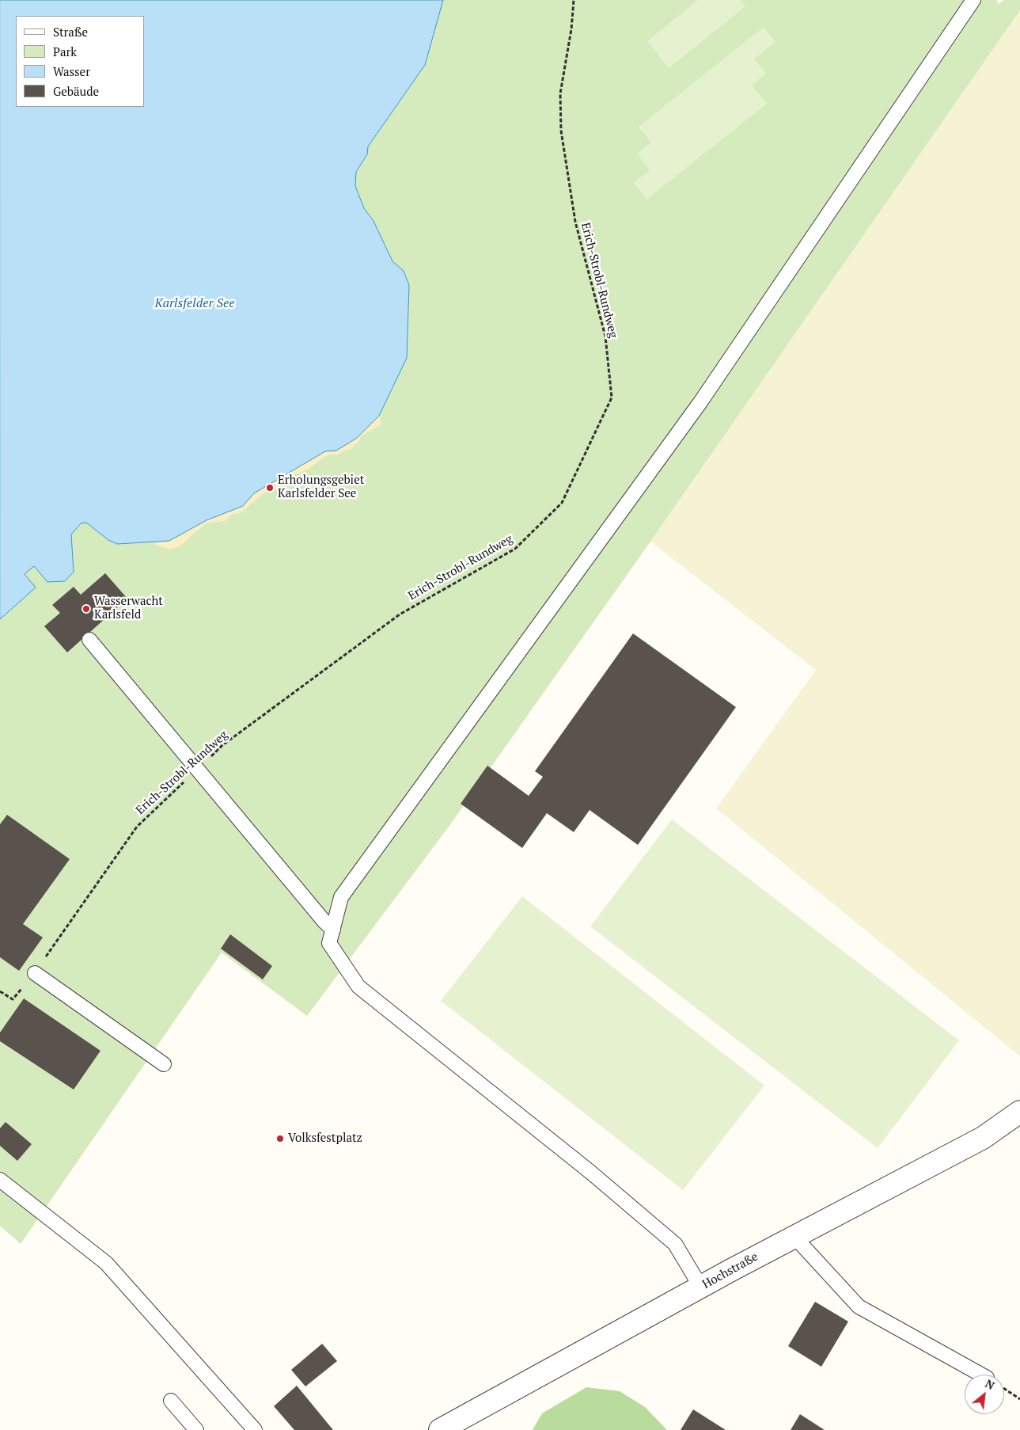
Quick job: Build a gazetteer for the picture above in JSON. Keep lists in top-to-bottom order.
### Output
{
  "streets": {
    "street": ["Hochstraße"],
    "path": ["Erich-Strobl-Rundweg"]
  },
  "water": ["Karlsfelder See"],
  "places": ["Erholungsgebiet Karlsfelder See", "Wasserwacht Karlsfeld", "Volksfestplatz"],
  "legend": [
    "Straße",
    "Park",
    "Wasser",
    "Gebäude"
  ],
  "north": "top right"
}
